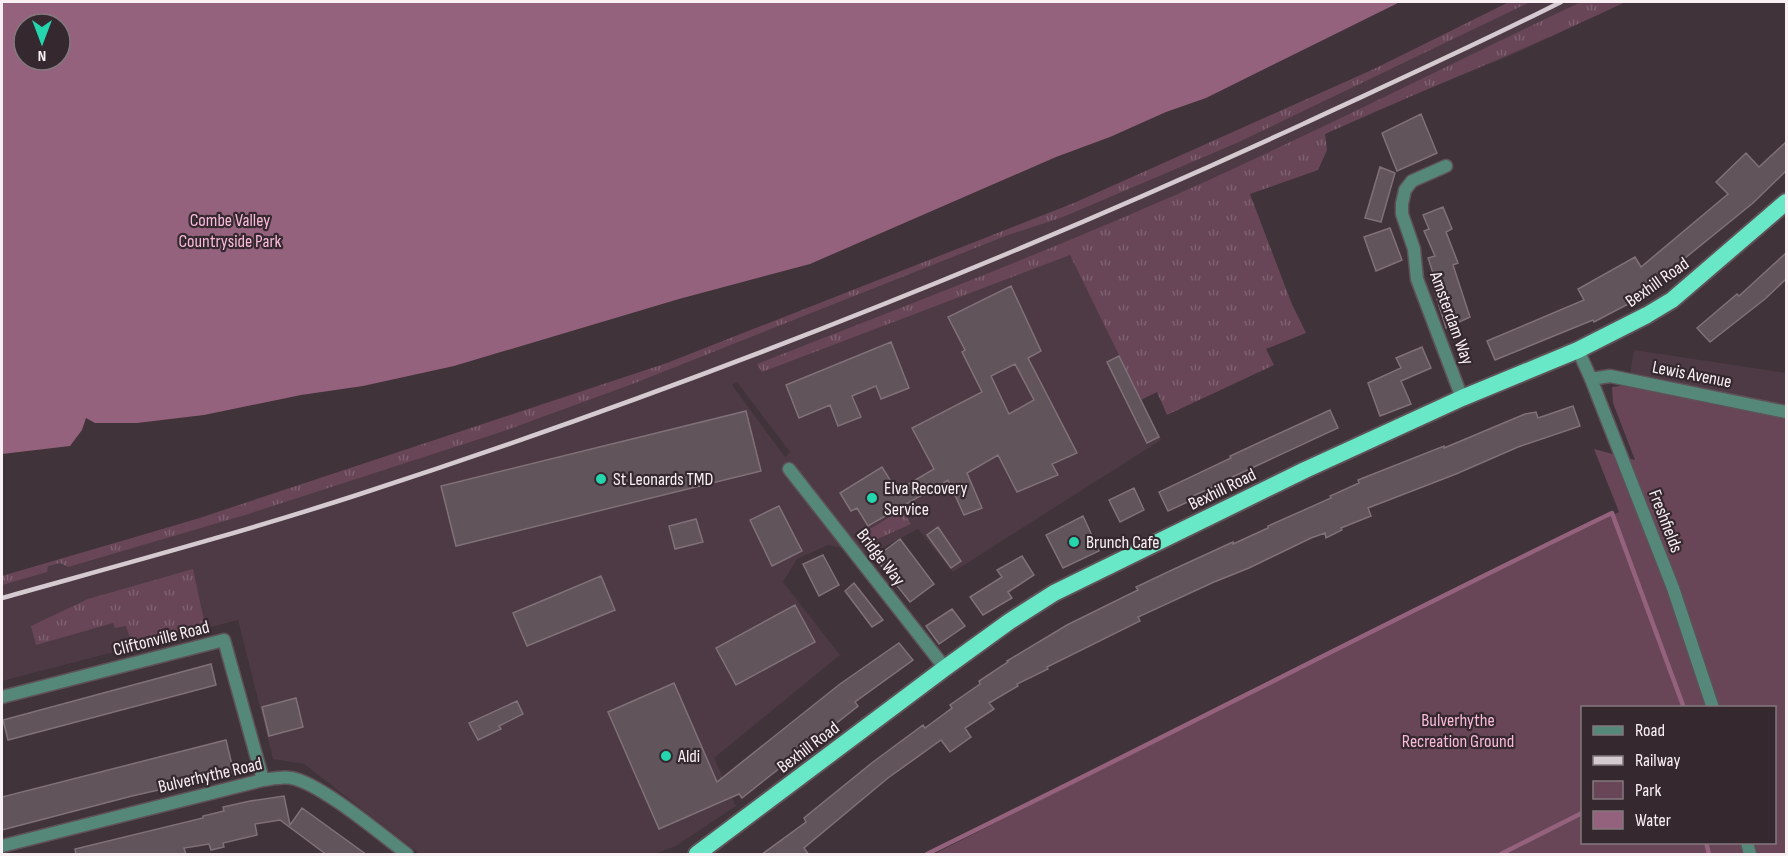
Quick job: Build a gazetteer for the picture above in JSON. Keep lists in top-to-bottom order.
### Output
{
  "streets": {
    "highway": ["Bexhill Road"],
    "street": [
      "Amsterdam Way",
      "Lewis Avenue",
      "Freshfields",
      "Bridge Way",
      "Cliftonville Road",
      "Bulverhythe Road"
    ]
  },
  "crossings": [
    ["Bexhill Road", "Amsterdam Way"],
    ["Bexhill Road", "Freshfields"],
    ["Bexhill Road", "Bridge Way"],
    ["Lewis Avenue", "Freshfields"],
    ["Cliftonville Road", "Bulverhythe Road"]
  ],
  "parks": ["Combe Valley Countryside Park", "Bulverhythe Recreation Ground"],
  "places": [
    "St Leonards TMD",
    "Elva Recovery Service",
    "Brunch Cafe",
    "Aldi"
  ],
  "legend": [
    "Road",
    "Railway",
    "Park",
    "Water"
  ],
  "north": "bottom"
}
